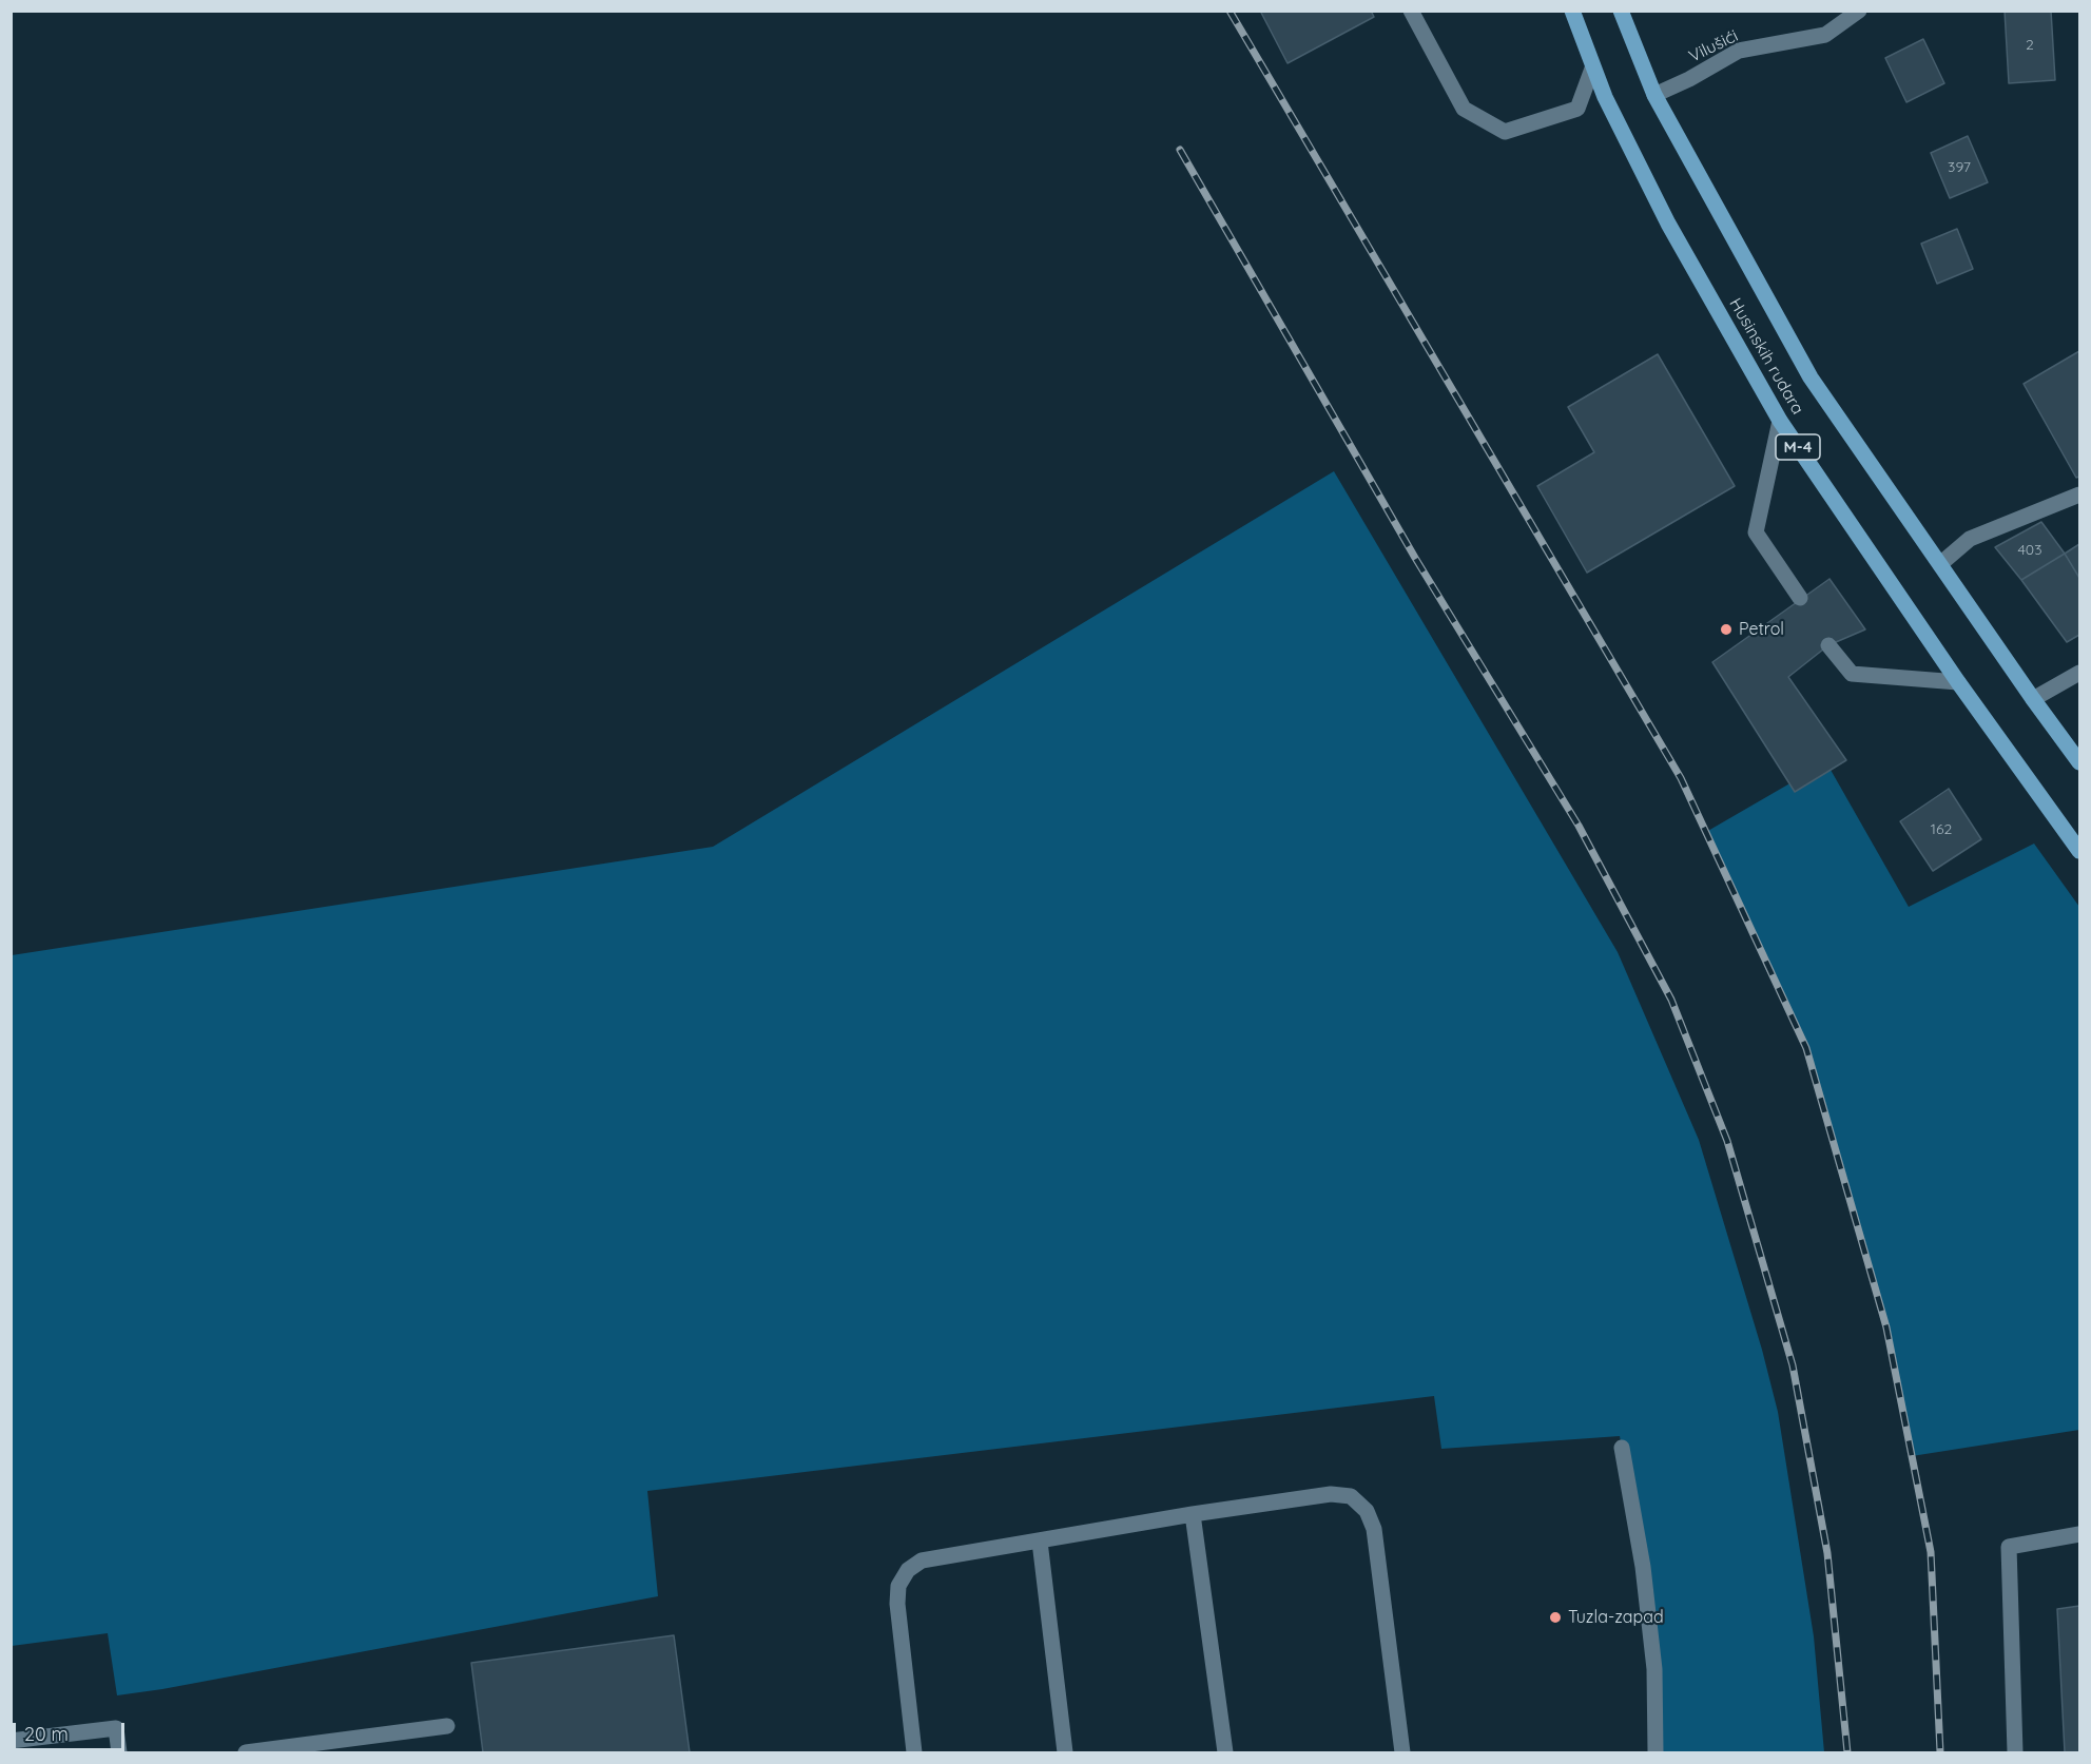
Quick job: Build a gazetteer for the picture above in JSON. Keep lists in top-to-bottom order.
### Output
{
  "streets": {
    "main road": ["Husinskih rudara", "M-4"],
    "street": ["Vilušići"]
  },
  "crossings": [
    ["Vilušići", "Husinskih rudara"]
  ],
  "places": ["Petrol", "Tuzla-zapad"],
  "house_numbers": [
    "2",
    "397",
    "403",
    "162"
  ],
  "scale_bar": "20 m"
}
